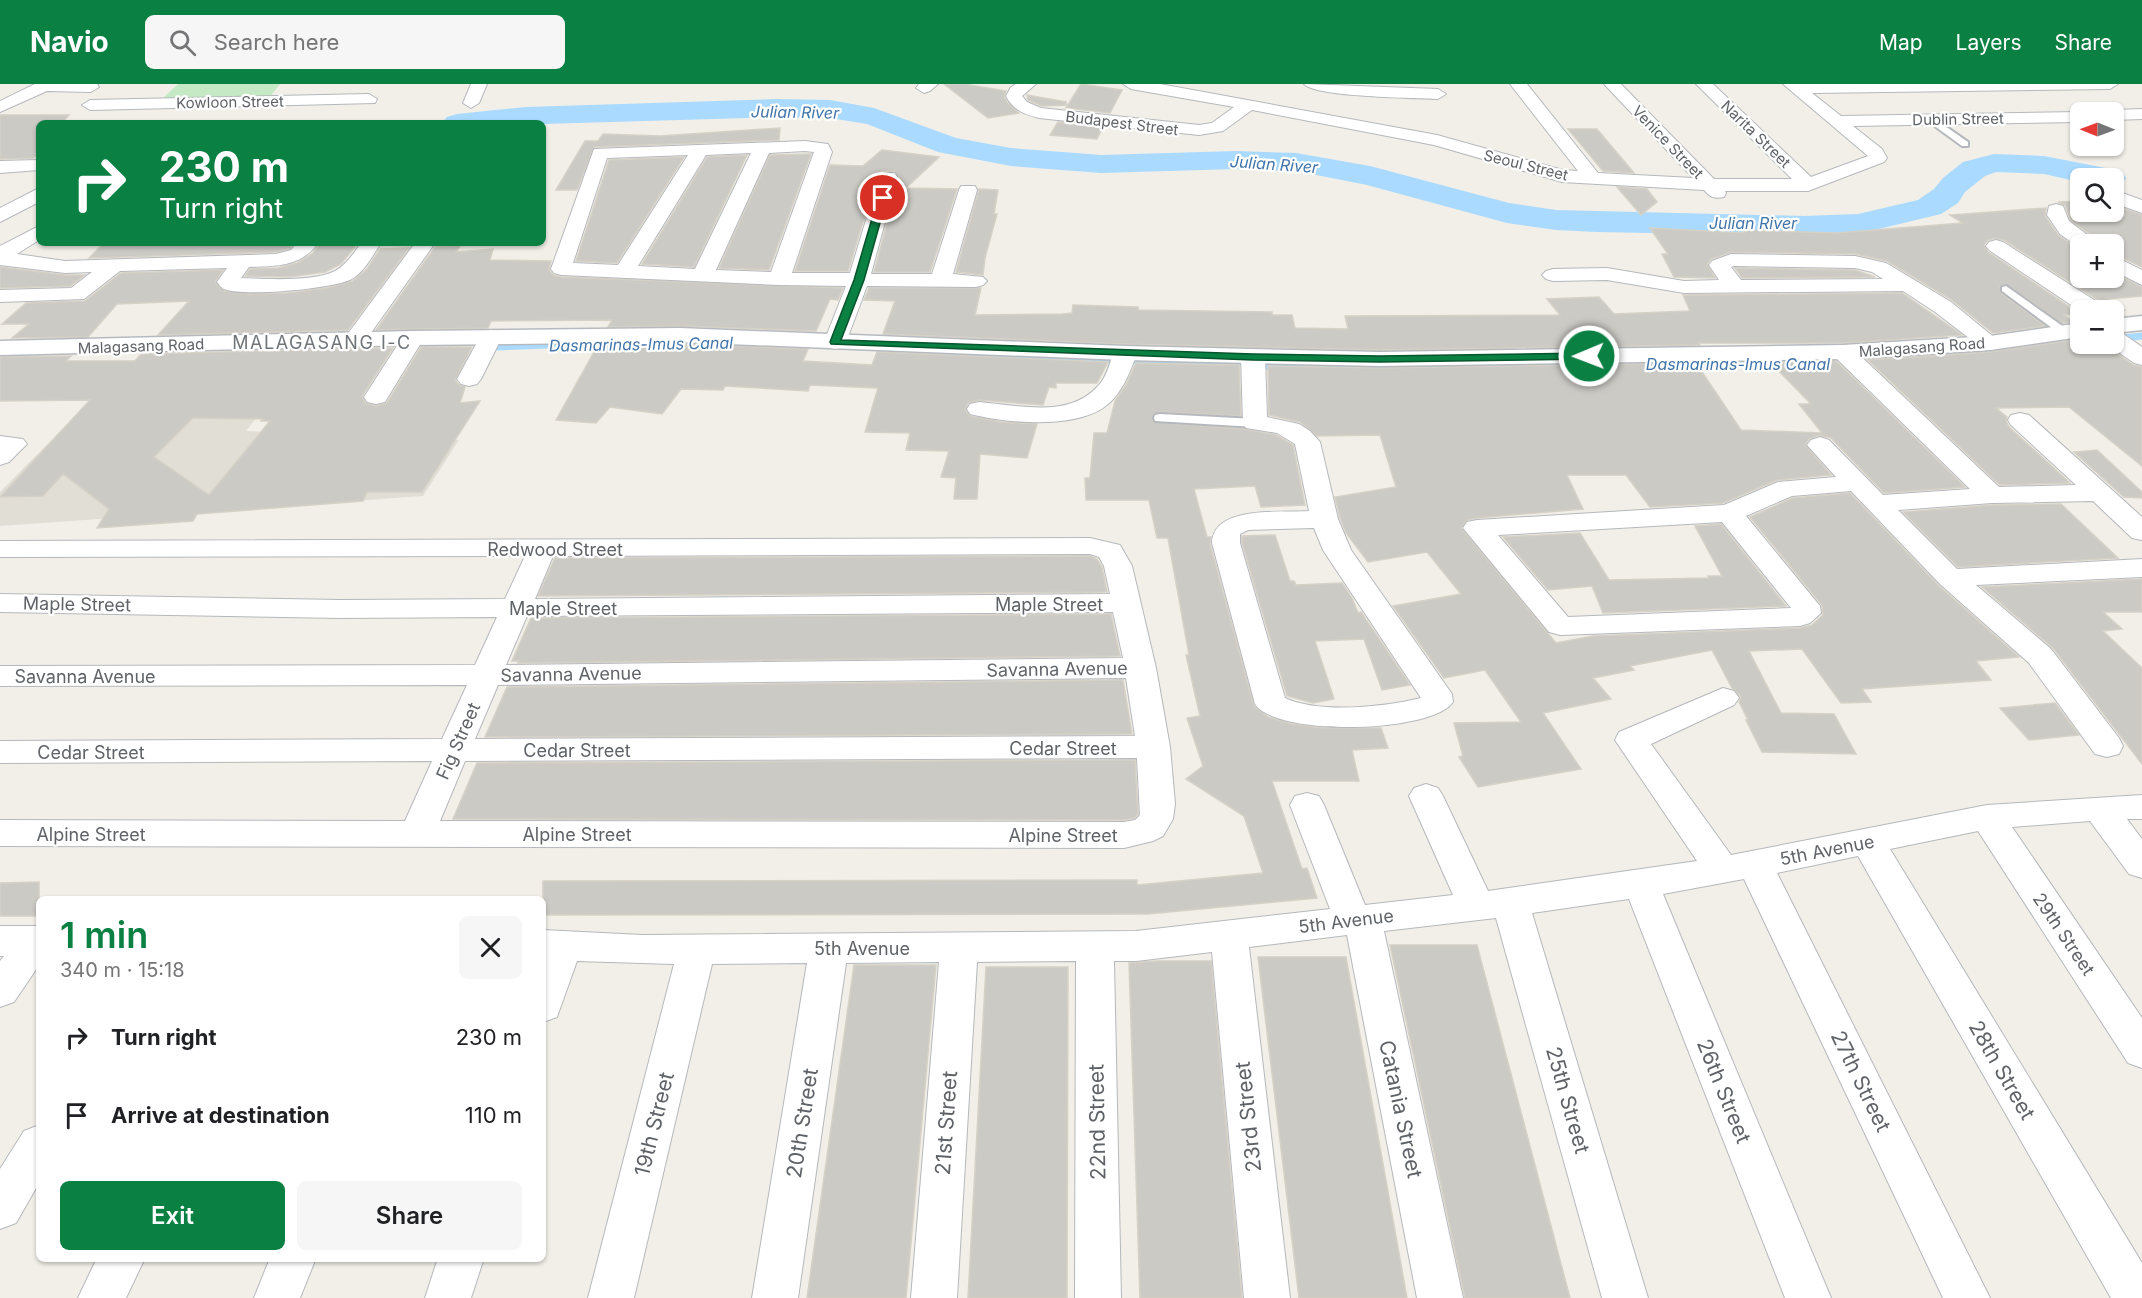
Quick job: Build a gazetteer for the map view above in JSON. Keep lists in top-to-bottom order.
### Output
{
  "streets": {
    "main road": ["Malagasang Road"],
    "street": [
      "Kowloon Street",
      "Dublin Street",
      "Budapest Street",
      "Narita Street",
      "Venice Street",
      "Seoul Street",
      "Redwood Street",
      "Maple Street",
      "Savanna Avenue",
      "Fig Street",
      "Cedar Street",
      "Alpine Street",
      "5th Avenue",
      "29th Street",
      "28th Street",
      "27th Street",
      "26th Street",
      "25th Street",
      "Catania Street",
      "23rd Street",
      "22nd Street",
      "20th Street",
      "21st Street",
      "19th Street"
    ]
  },
  "crossings": [
    ["Dublin Street", "Seoul Street"],
    ["Budapest Street", "Seoul Street"],
    ["Narita Street", "Seoul Street"],
    ["Venice Street", "Seoul Street"],
    ["Redwood Street", "Maple Street"],
    ["Redwood Street", "Fig Street"],
    ["Maple Street", "Fig Street"],
    ["Savanna Avenue", "Fig Street"],
    ["Fig Street", "Cedar Street"],
    ["Fig Street", "Alpine Street"],
    ["Cedar Street", "Alpine Street"],
    ["5th Avenue", "29th Street"],
    ["5th Avenue", "28th Street"],
    ["5th Avenue", "27th Street"],
    ["5th Avenue", "26th Street"],
    ["5th Avenue", "25th Street"],
    ["5th Avenue", "Catania Street"],
    ["5th Avenue", "23rd Street"],
    ["5th Avenue", "22nd Street"],
    ["5th Avenue", "20th Street"],
    ["5th Avenue", "21st Street"],
    ["5th Avenue", "19th Street"]
  ],
  "districts": ["MALAGASANG I-C"],
  "water": ["Julian River", "Dasmarinas-Imus Canal"],
  "north": "left",
  "page": {
    "header": "Navio",
    "search": "Search here",
    "nav": ["Map", "Layers", "Share"],
    "map_buttons": ["+", "−"],
    "turn": ["230 m", "Turn right"],
    "heading": ["1 min", "340 m · 15:18"],
    "list": [
      {
        "name": "Turn right",
        "value": "230 m"
      },
      {
        "name": "Arrive at destination",
        "value": "110 m"
      }
    ],
    "buttons": ["Exit", "Share"]
  }
}
